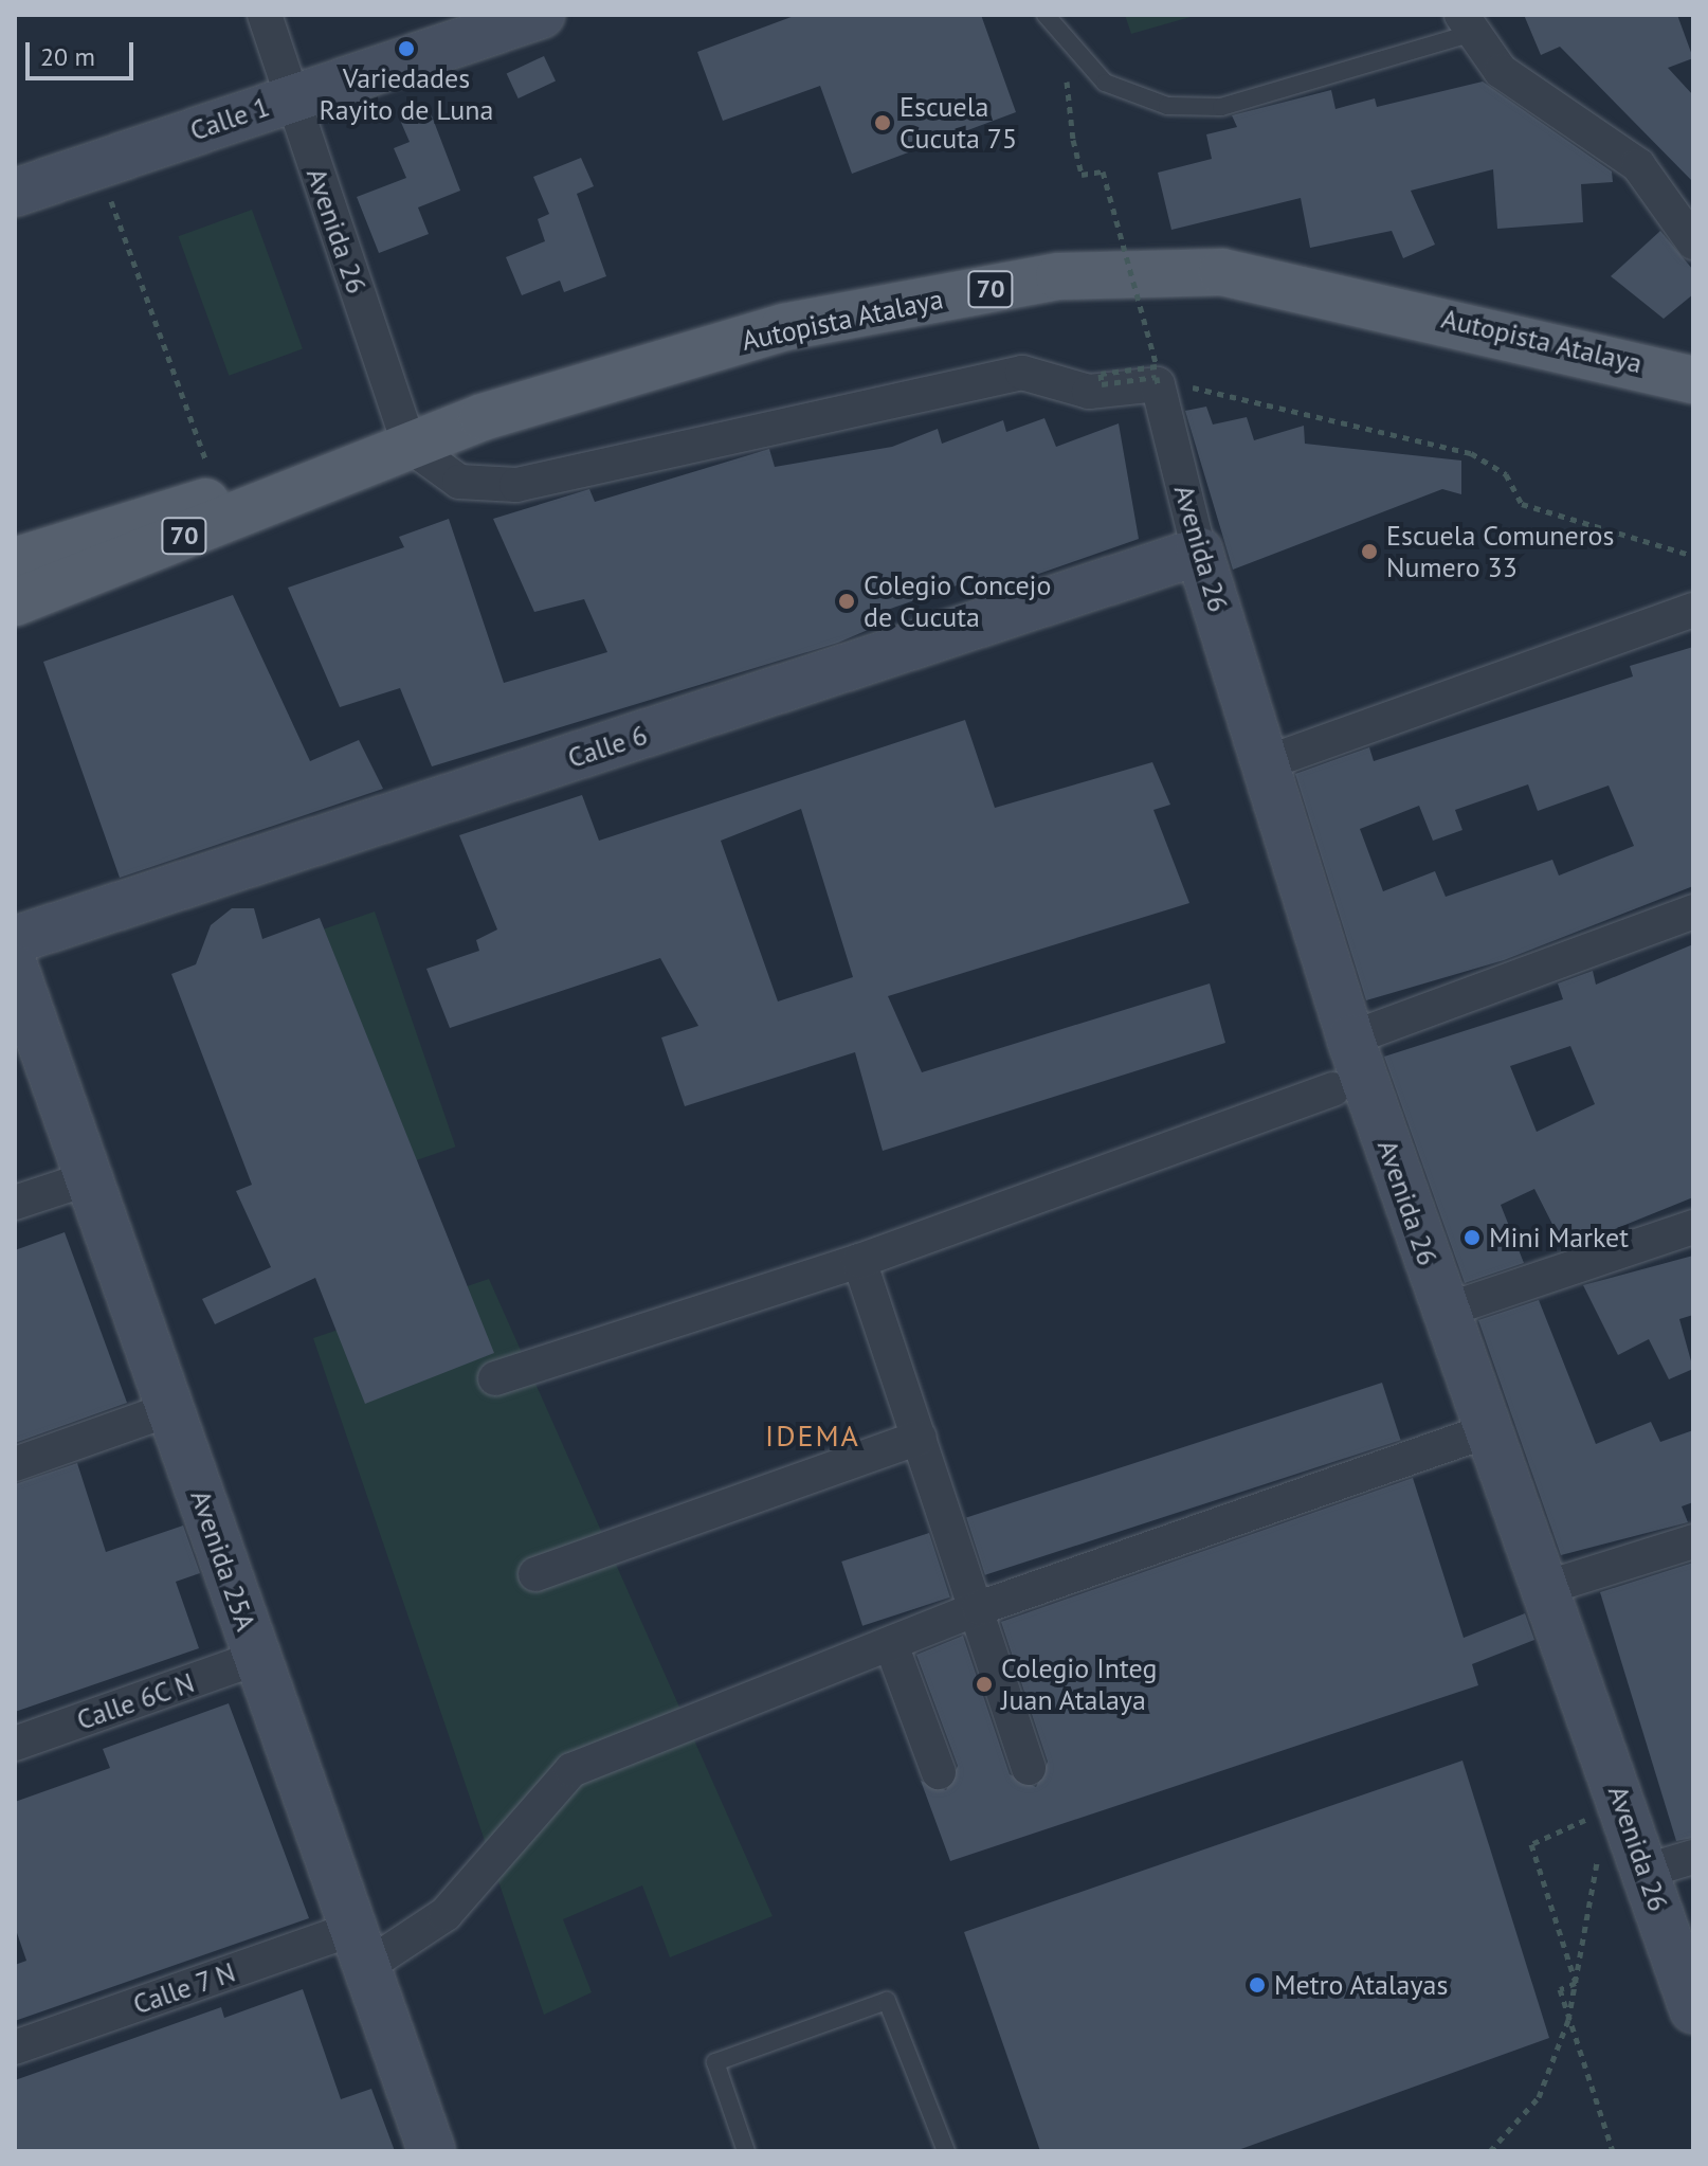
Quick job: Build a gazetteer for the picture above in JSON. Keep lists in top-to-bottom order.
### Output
{
  "streets": {
    "main road": ["70", "Autopista Atalaya"],
    "street": [
      "Calle 1",
      "Avenida 26",
      "Calle 6",
      "Avenida 25A",
      "Calle 6C N",
      "Calle 7 N"
    ]
  },
  "crossings": [
    ["Calle 1", "Avenida 26"],
    ["Avenida 26", "Autopista Atalaya"],
    ["Avenida 26", "Calle 6"],
    ["Avenida 26", "Calle 7 N"],
    ["Avenida 25A", "Calle 6C N"],
    ["Avenida 25A", "Calle 7 N"]
  ],
  "districts": ["IDEMA"],
  "places": [
    "Variedades Rayito de Luna",
    "Escuela Cucuta 75",
    "Escuela Comuneros Numero 33",
    "Colegio Concejo de Cucuta",
    "Mini Market",
    "Colegio Integ Juan Atalaya",
    "Metro Atalayas"
  ],
  "scale_bar": "20 m"
}
